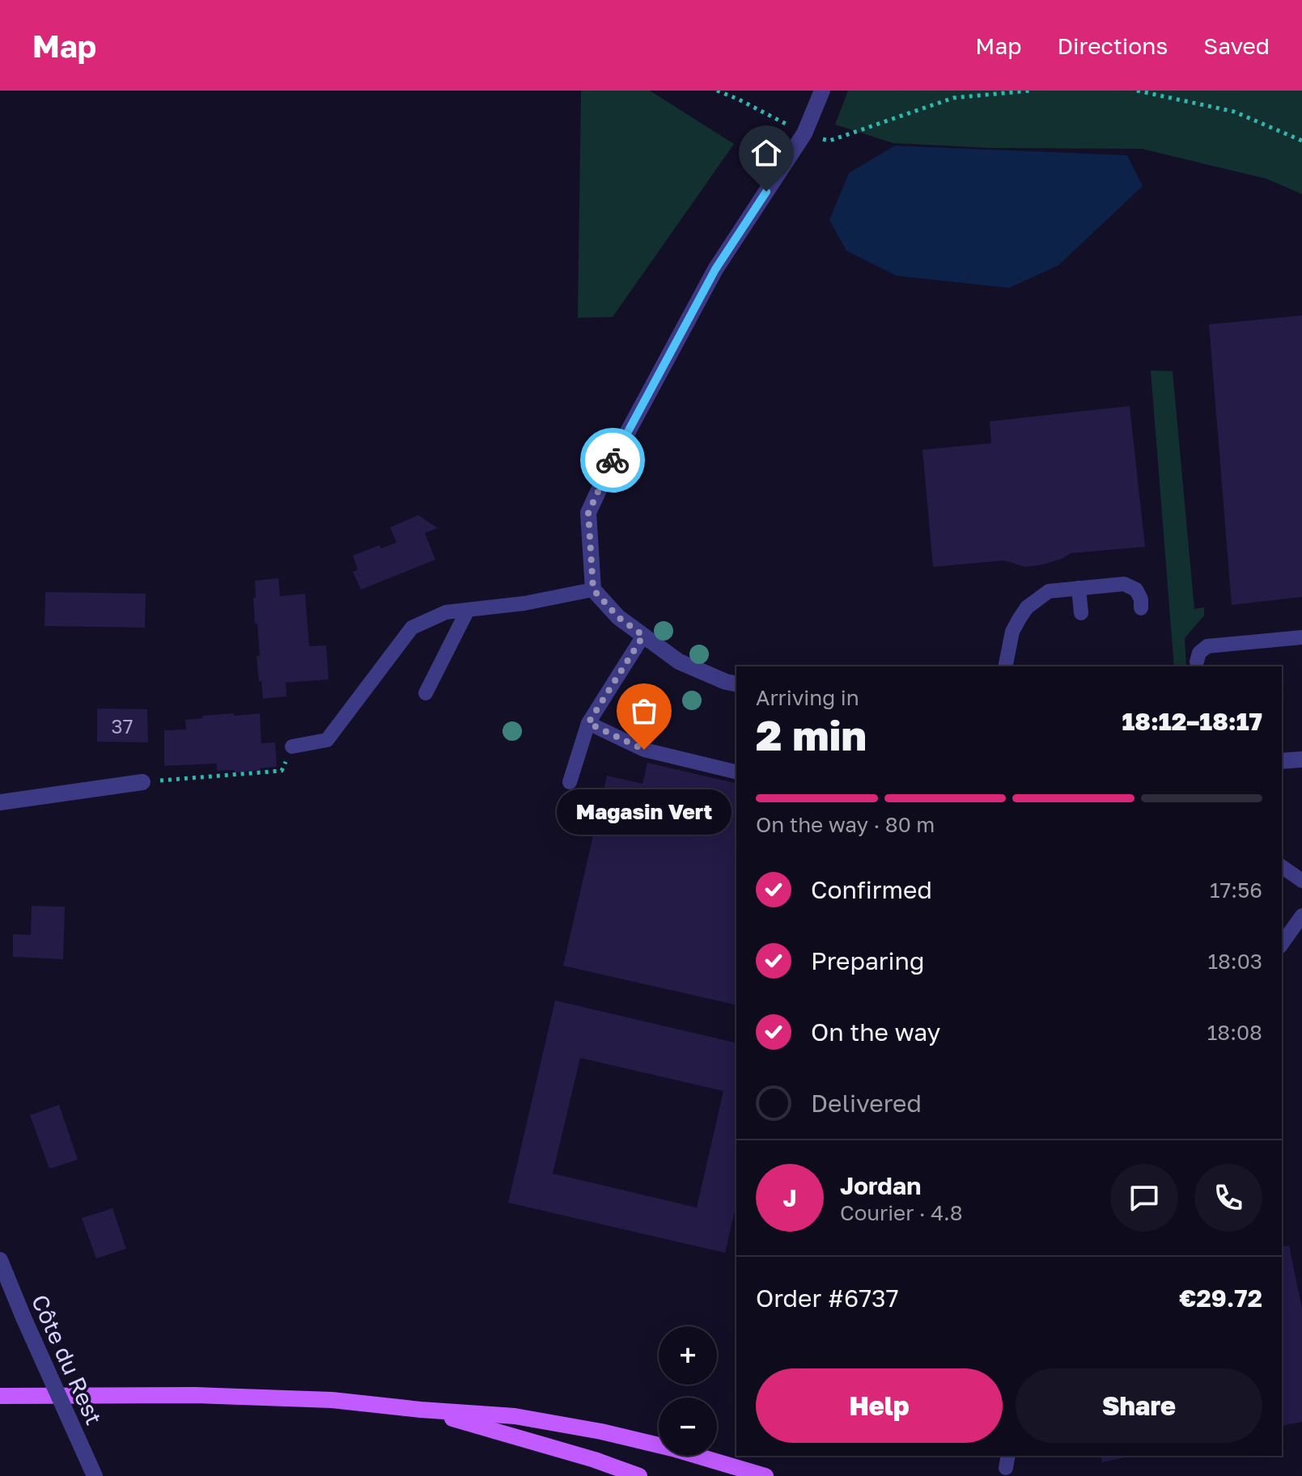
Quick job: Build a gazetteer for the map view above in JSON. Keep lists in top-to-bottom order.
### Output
{
  "streets": {
    "street": ["Côte du Rest"]
  },
  "places": ["Magasin Vert"],
  "house_numbers": ["37"],
  "page": {
    "header": "Map",
    "nav": ["Map", "Directions", "Saved"],
    "heading": ["2 min", "Arriving in", "18:12–18:17"],
    "panel": [
      "Jordan",
      "Courier · 4.8",
      "Order #6737",
      "€29.72"
    ],
    "bar": "On the way · 80 m",
    "bubble": "Magasin Vert",
    "list": [
      ["Confirmed", "17:56"],
      ["Preparing", "18:03"],
      ["On the way", "18:08"],
      "Delivered"
    ],
    "round": "J",
    "map_buttons": ["+", "−"],
    "buttons": ["Help", "Share"]
  }
}
